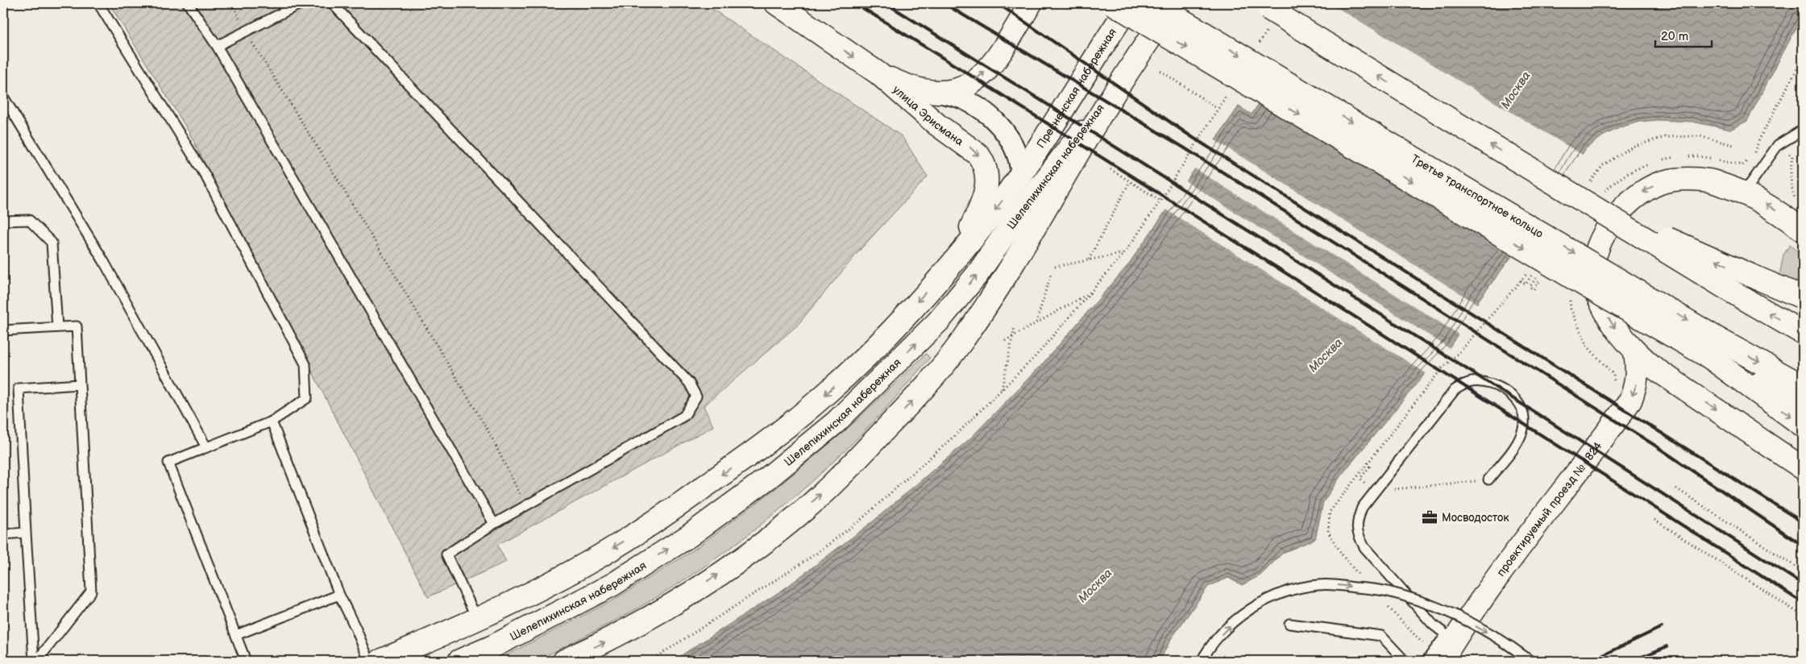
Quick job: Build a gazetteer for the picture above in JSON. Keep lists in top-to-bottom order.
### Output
{
  "streets": {
    "main road": [
      "Пресненская набережная",
      "улица Эрисмана",
      "Шелепихинская набережная",
      "Третье транспортное кольцо",
      "проектируемый проезд № 1824"
    ]
  },
  "crossings": [
    ["Пресненская набережная", "Шелепихинская набережная"],
    ["улица Эрисмана", "Шелепихинская набережная"]
  ],
  "one_way": ["улица Эрисмана", "проектируемый проезд № 1824"],
  "water": ["Москва"],
  "places": {
    "office": ["Мосводосток"]
  },
  "scale_bar": "20 m"
}
